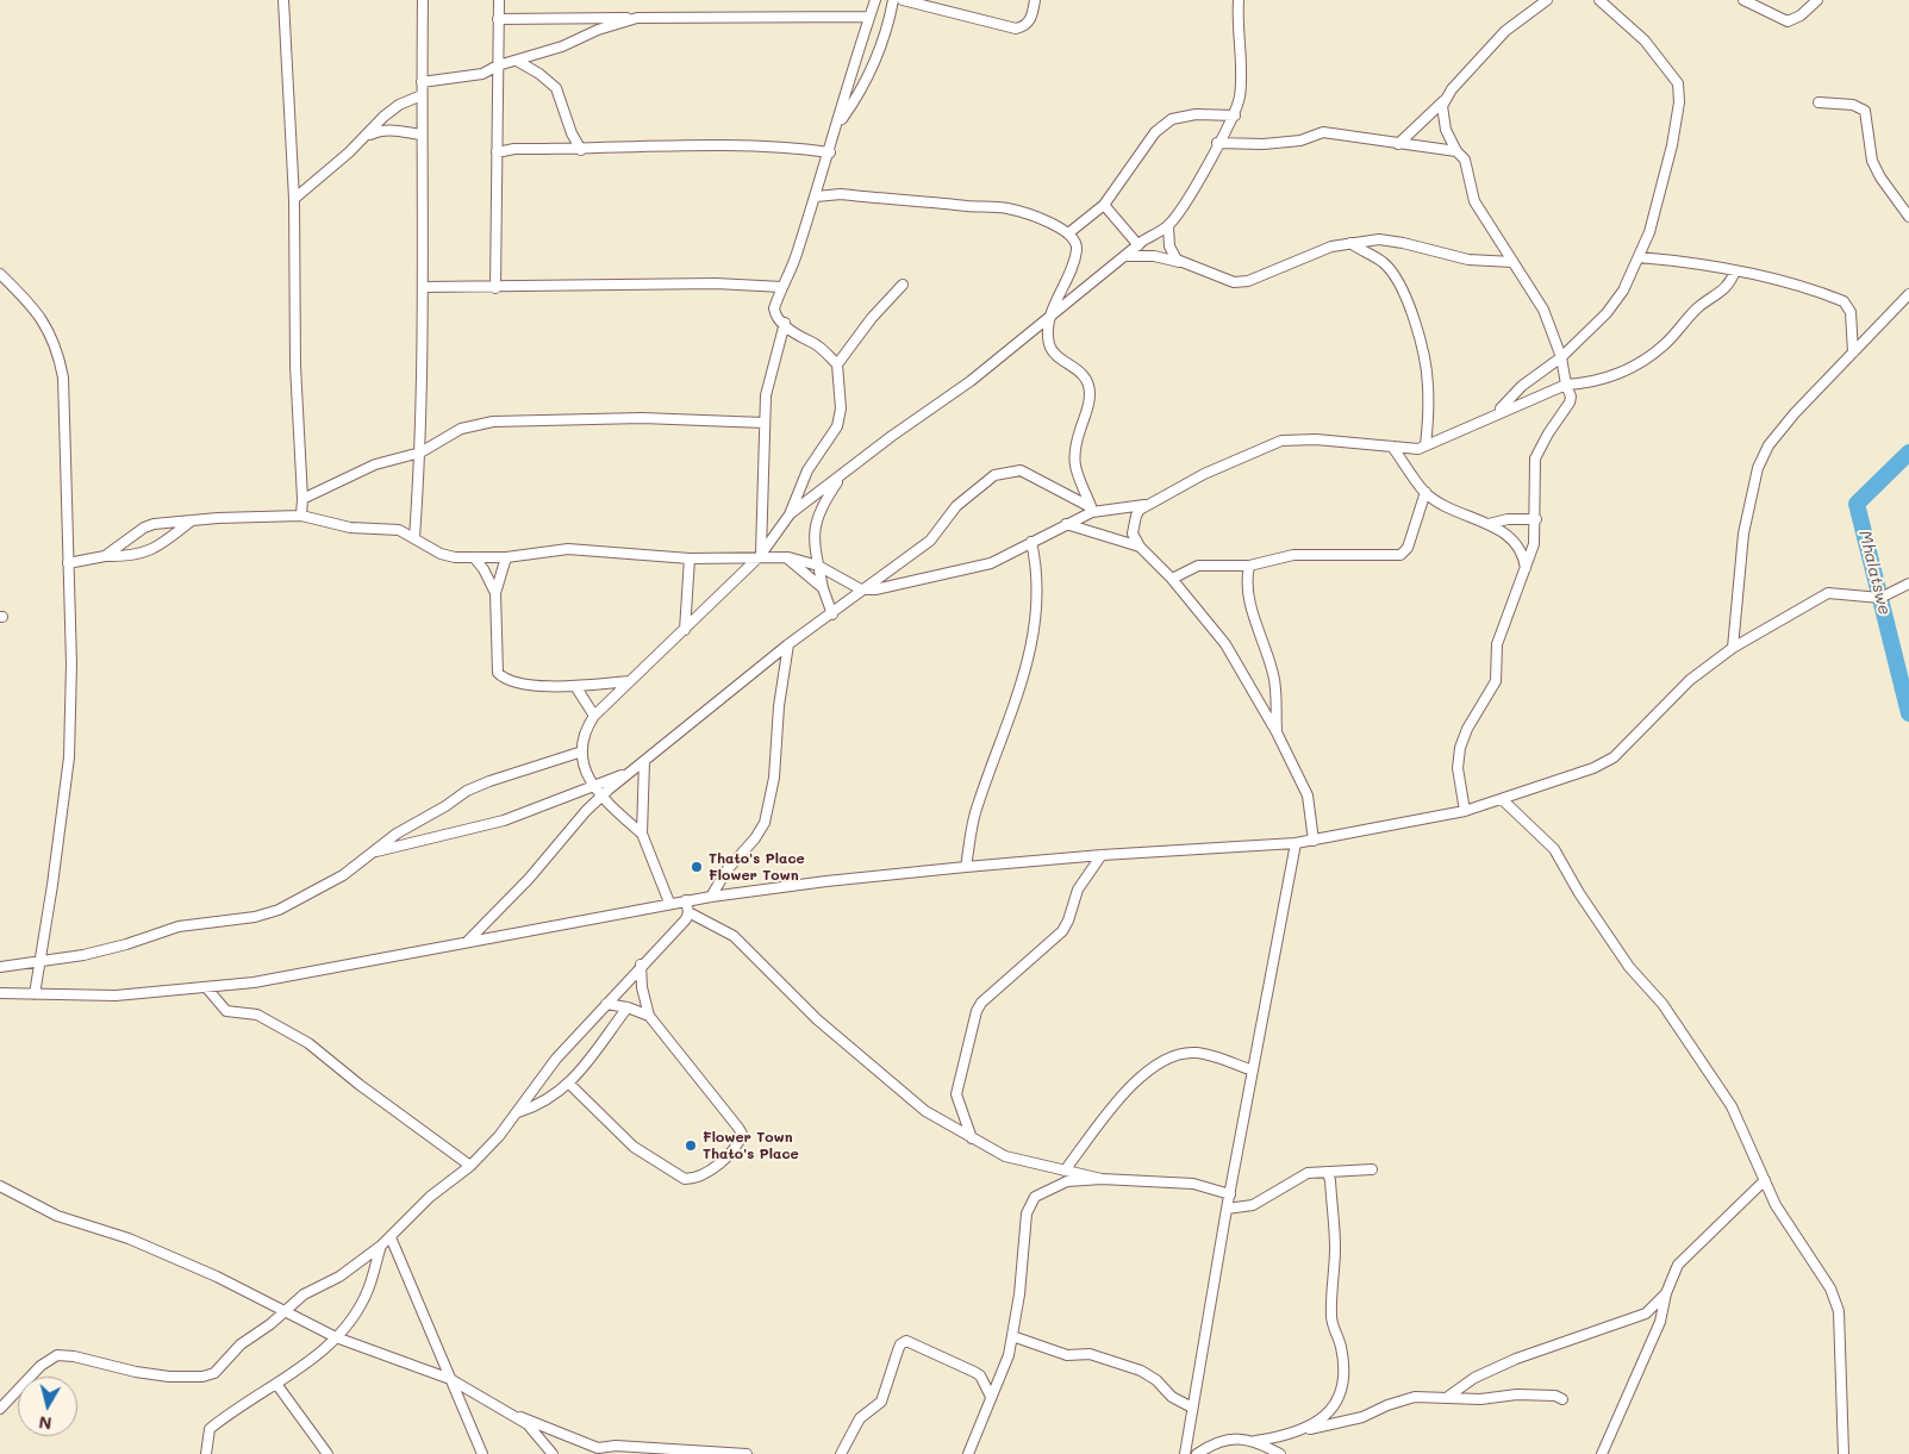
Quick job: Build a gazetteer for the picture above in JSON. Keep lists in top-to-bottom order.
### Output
{
  "water": ["Mhalatswe"],
  "places": ["Thato's Place Flower Town", "Flower Town Thato's Place"],
  "north": "bottom"
}
